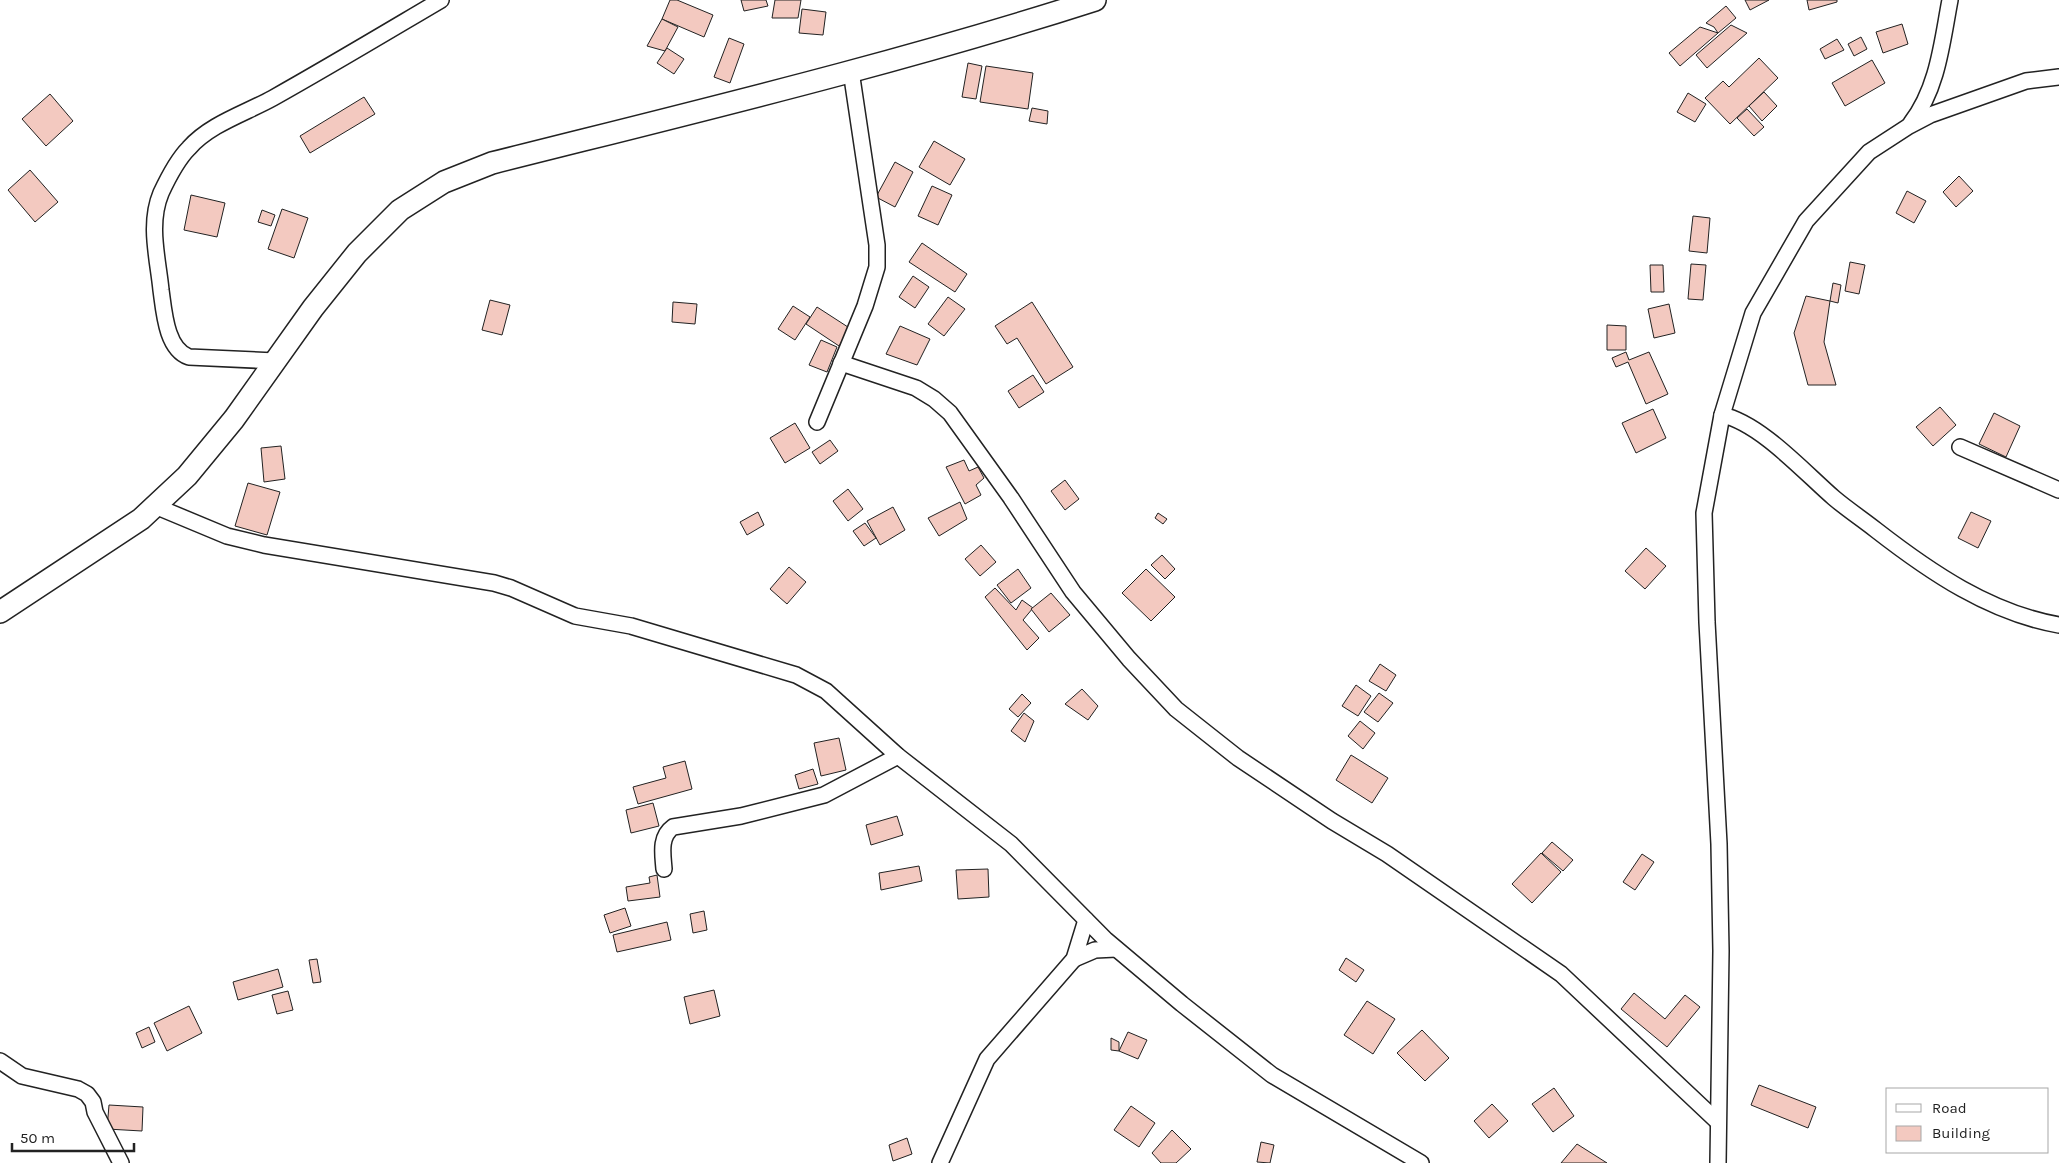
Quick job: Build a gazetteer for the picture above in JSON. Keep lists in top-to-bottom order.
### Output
{
  "legend": ["Road", "Building"],
  "scale_bar": "50 m"
}
